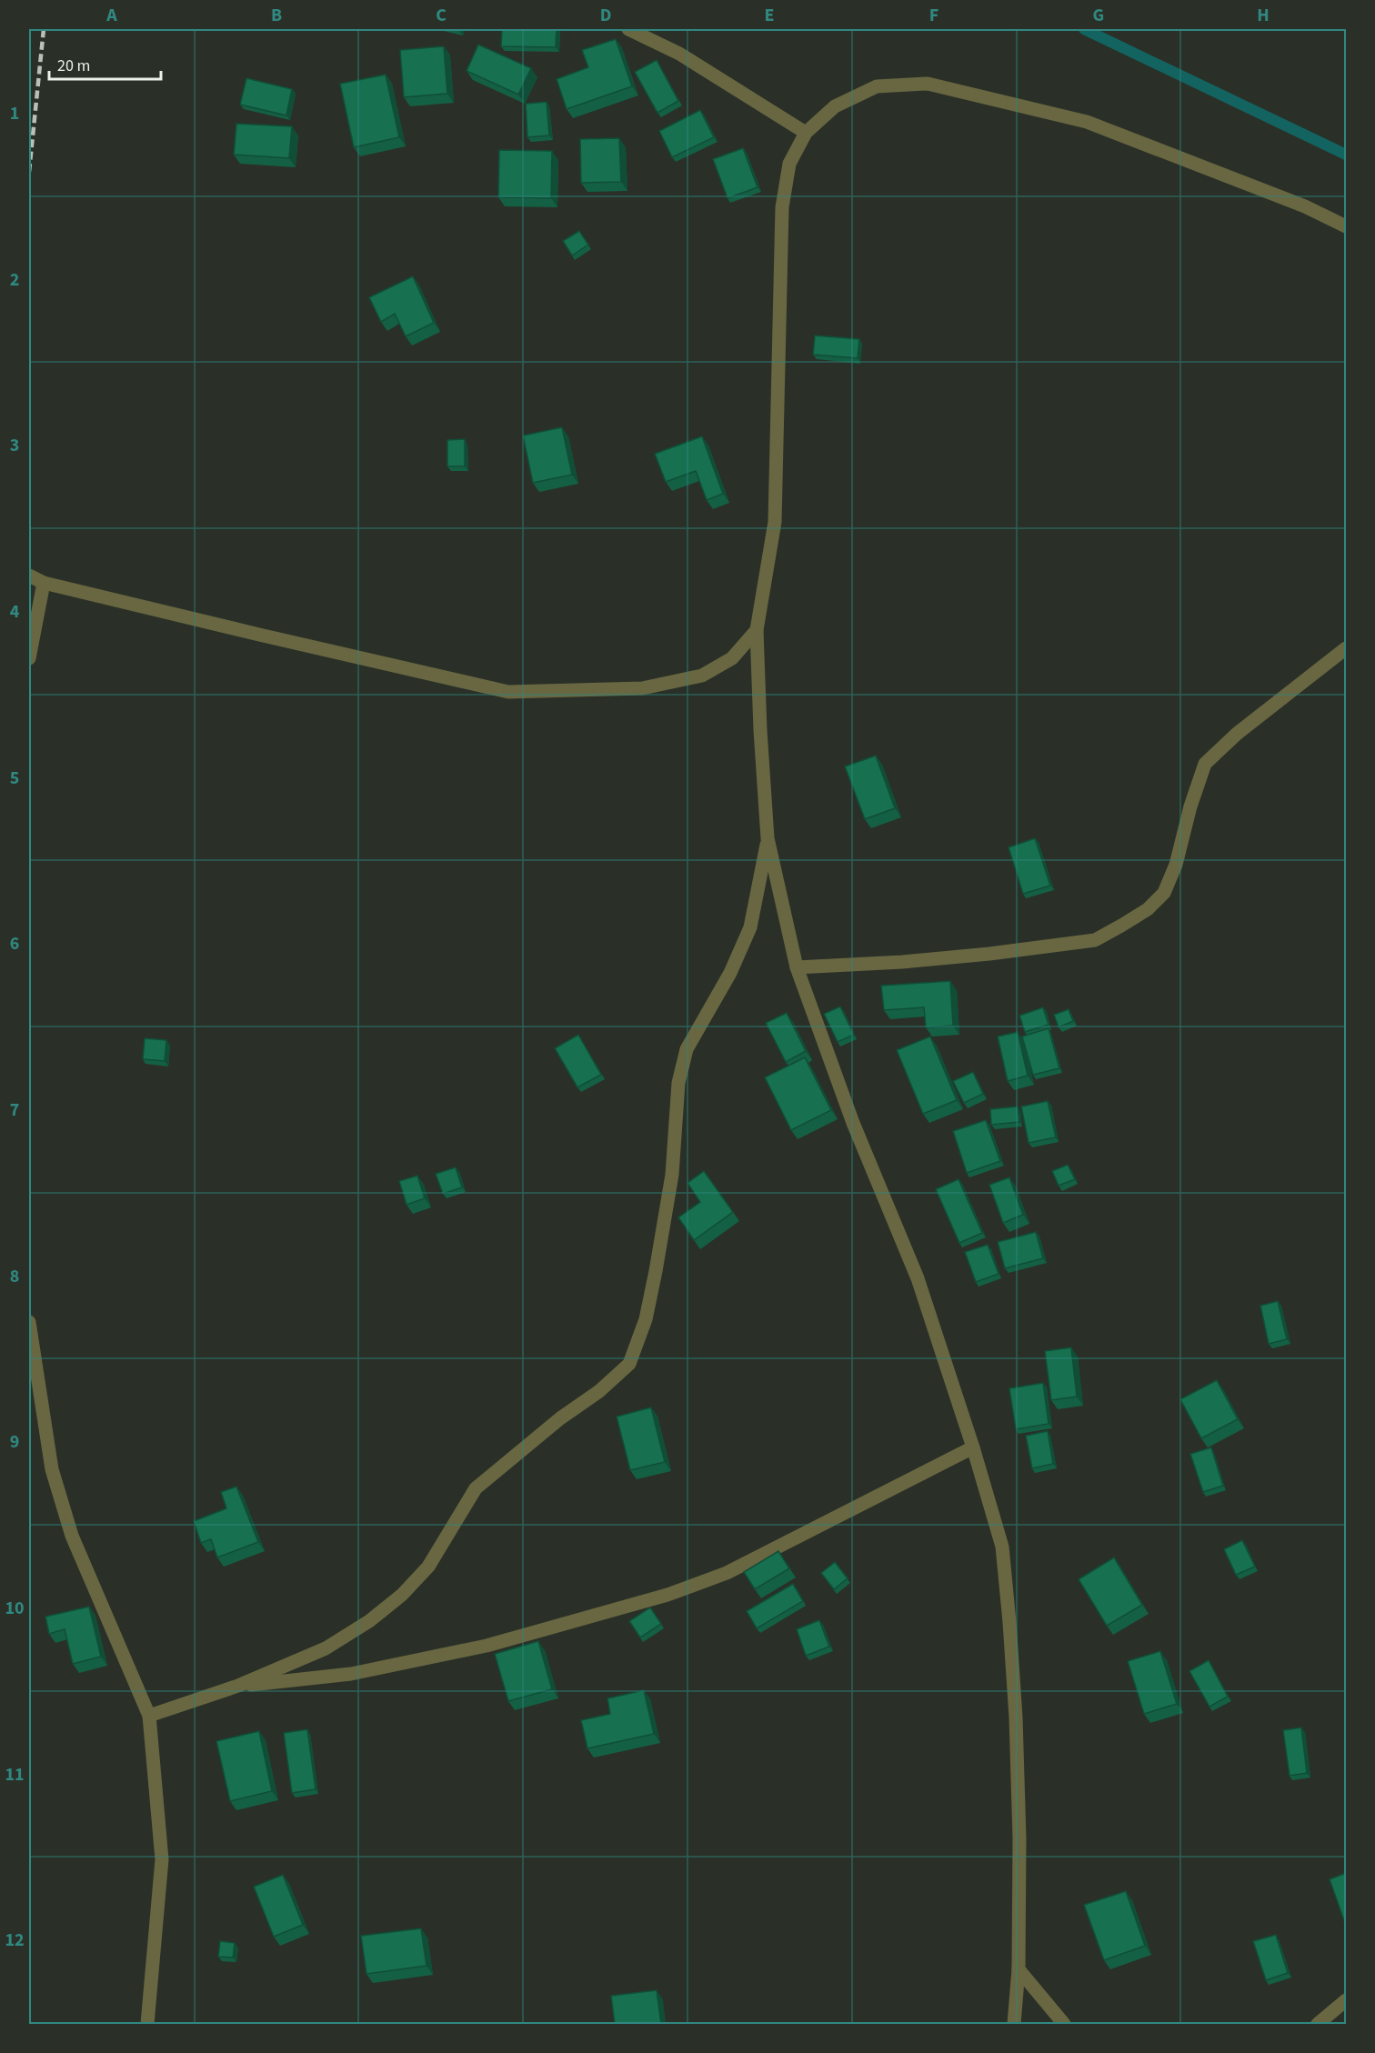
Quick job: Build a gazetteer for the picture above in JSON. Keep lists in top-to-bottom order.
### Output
{
  "scale_bar": "20 m",
  "grid": {
    "columns": [
      "A",
      "B",
      "C",
      "D",
      "E",
      "F",
      "G",
      "H"
    ],
    "rows": [
      "1",
      "2",
      "3",
      "4",
      "5",
      "6",
      "7",
      "8",
      "9",
      "10",
      "11",
      "12"
    ]
  }
}
